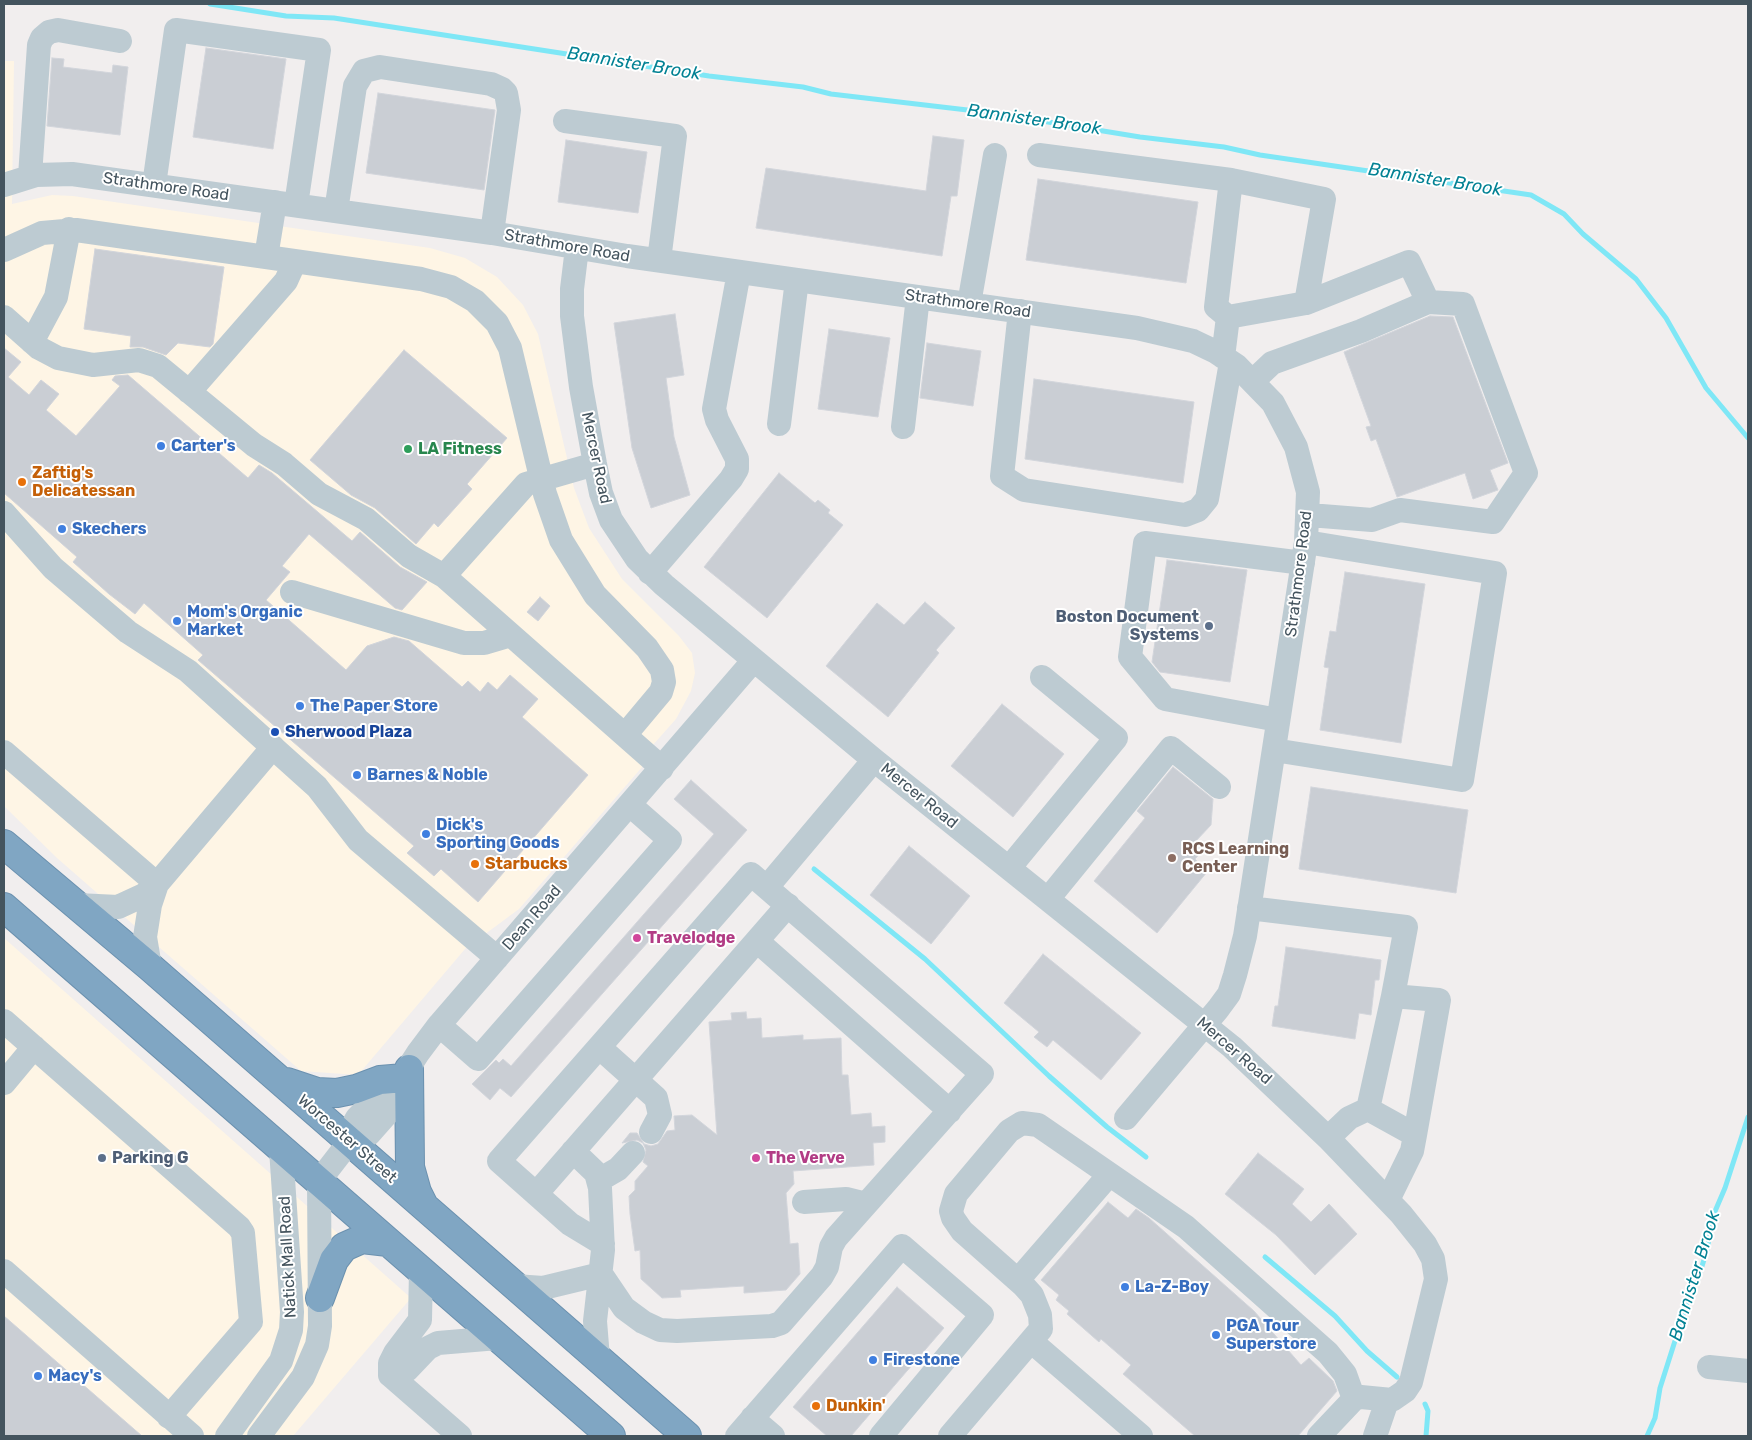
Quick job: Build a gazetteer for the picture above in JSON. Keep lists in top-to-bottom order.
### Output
{
  "streets": {
    "highway": ["Worcester Street"],
    "street": [
      "Strathmore Road",
      "Mercer Road",
      "Dean Road",
      "Natick Mall Road"
    ]
  },
  "crossings": [
    ["Strathmore Road", "Mercer Road"],
    ["Mercer Road", "Dean Road"],
    ["Dean Road", "Worcester Street"],
    ["Dean Road", "Natick Mall Road"]
  ],
  "water": ["Bannister Brook"],
  "places": [
    "Carter's",
    "LA Fitness",
    "Zaftig's Delicatessan",
    "Skechers",
    "Mom's Organic Market",
    "Boston Document Systems",
    "The Paper Store",
    "Sherwood Plaza",
    "Barnes & Noble",
    "Dick's Sporting Goods",
    "RCS Learning Center",
    "Starbucks",
    "Travelodge",
    "Parking G",
    "The Verve",
    "La-Z-Boy",
    "PGA Tour Superstore",
    "Firestone",
    "Macy's",
    "Dunkin'"
  ]
}
